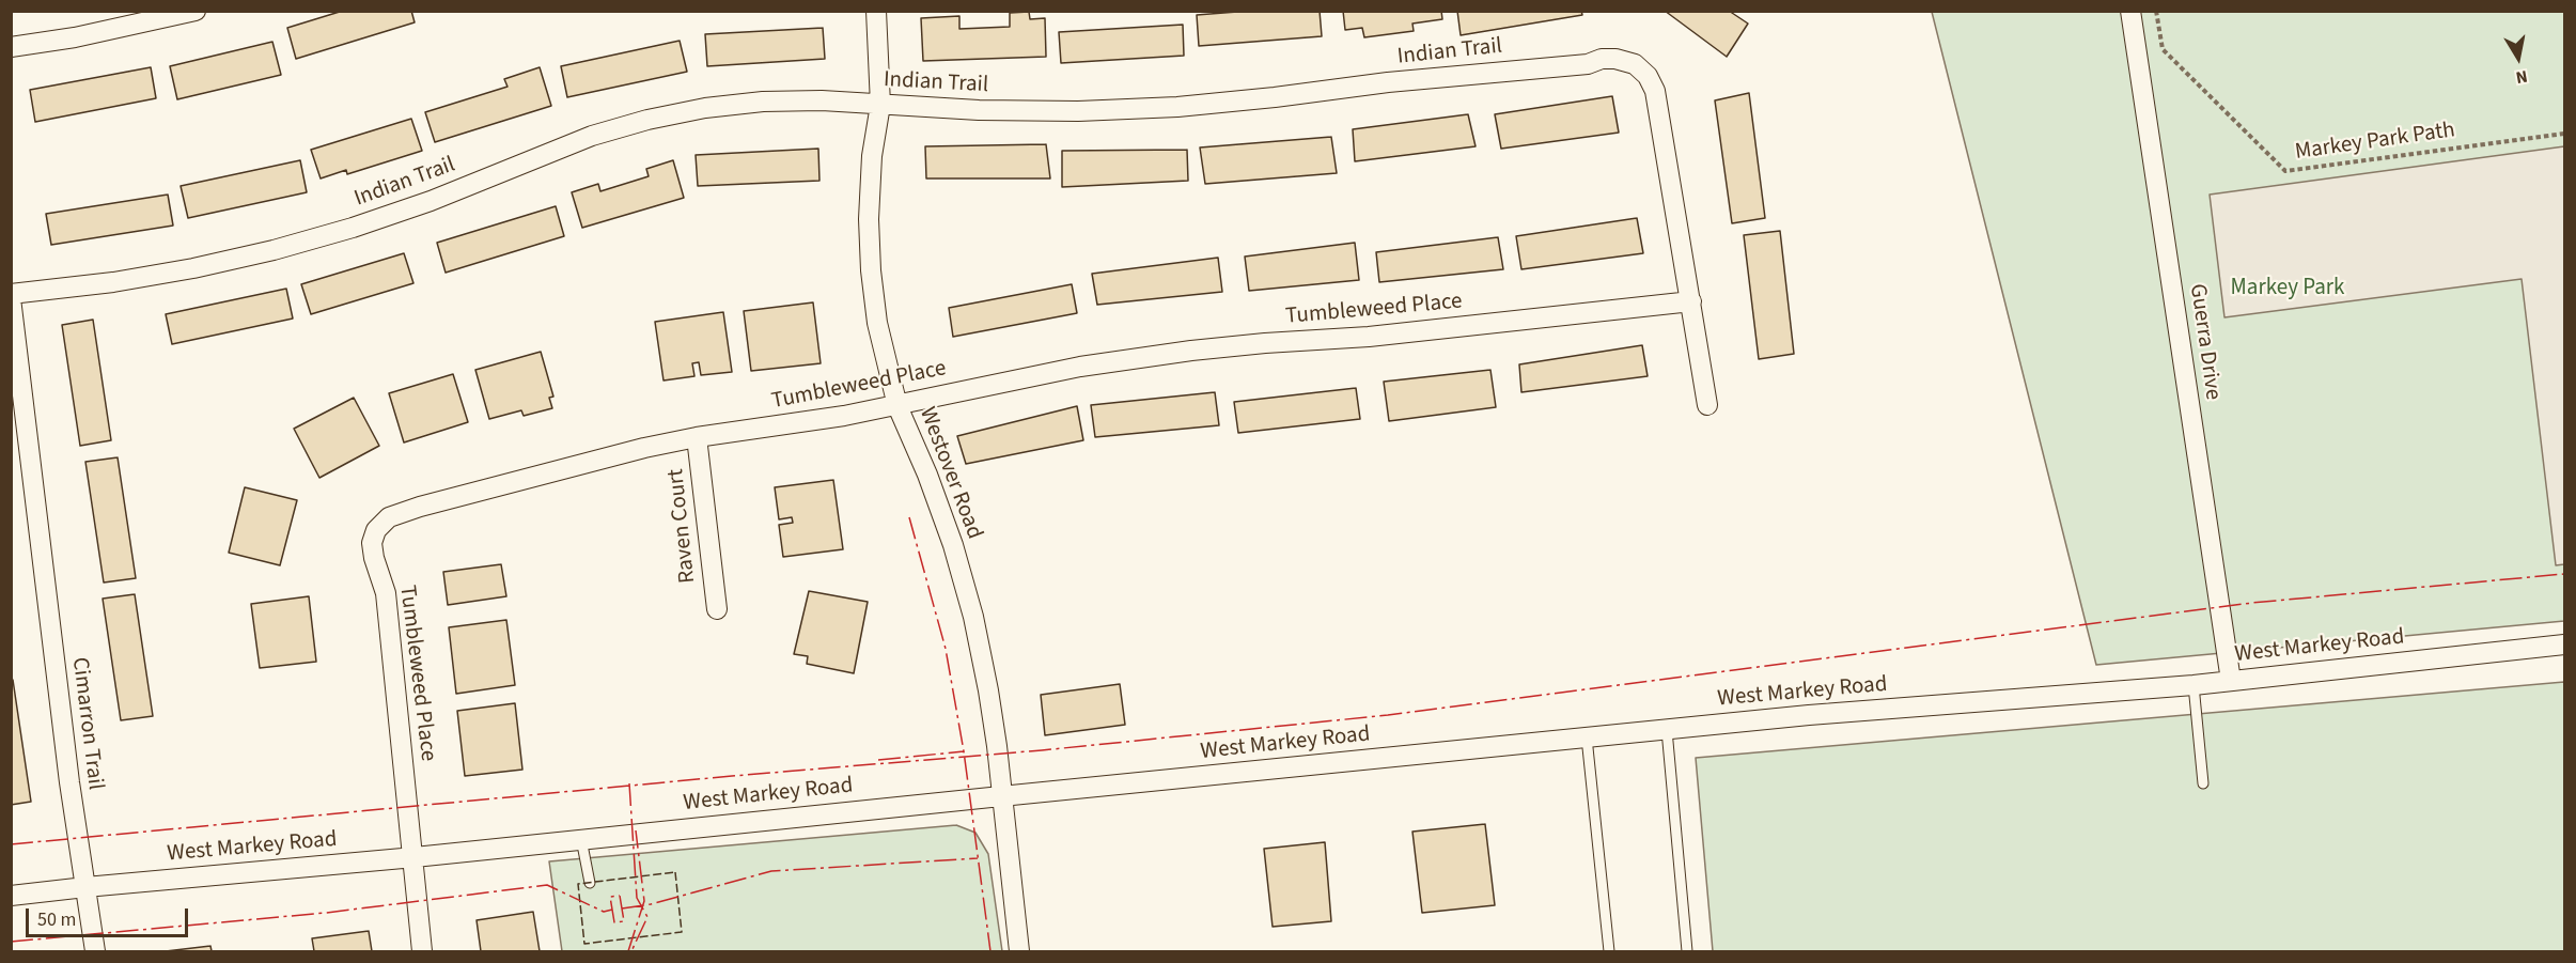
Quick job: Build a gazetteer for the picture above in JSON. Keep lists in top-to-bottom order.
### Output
{
  "streets": {
    "street": [
      "Indian Trail",
      "Tumbleweed Place",
      "Guerra Drive",
      "Westover Road",
      "Raven Court",
      "West Markey Road",
      "Cimarron Trail"
    ],
    "path": ["Markey Park Path"]
  },
  "crossings": [
    ["Indian Trail", "Tumbleweed Place"],
    ["Indian Trail", "Westover Road"],
    ["Indian Trail", "Cimarron Trail"],
    ["Tumbleweed Place", "Westover Road"],
    ["Tumbleweed Place", "Raven Court"],
    ["Tumbleweed Place", "West Markey Road"],
    ["Guerra Drive", "West Markey Road"],
    ["Westover Road", "West Markey Road"],
    ["West Markey Road", "Cimarron Trail"]
  ],
  "parks": ["Markey Park"],
  "scale_bar": "50 m",
  "north": "bottom"
}
